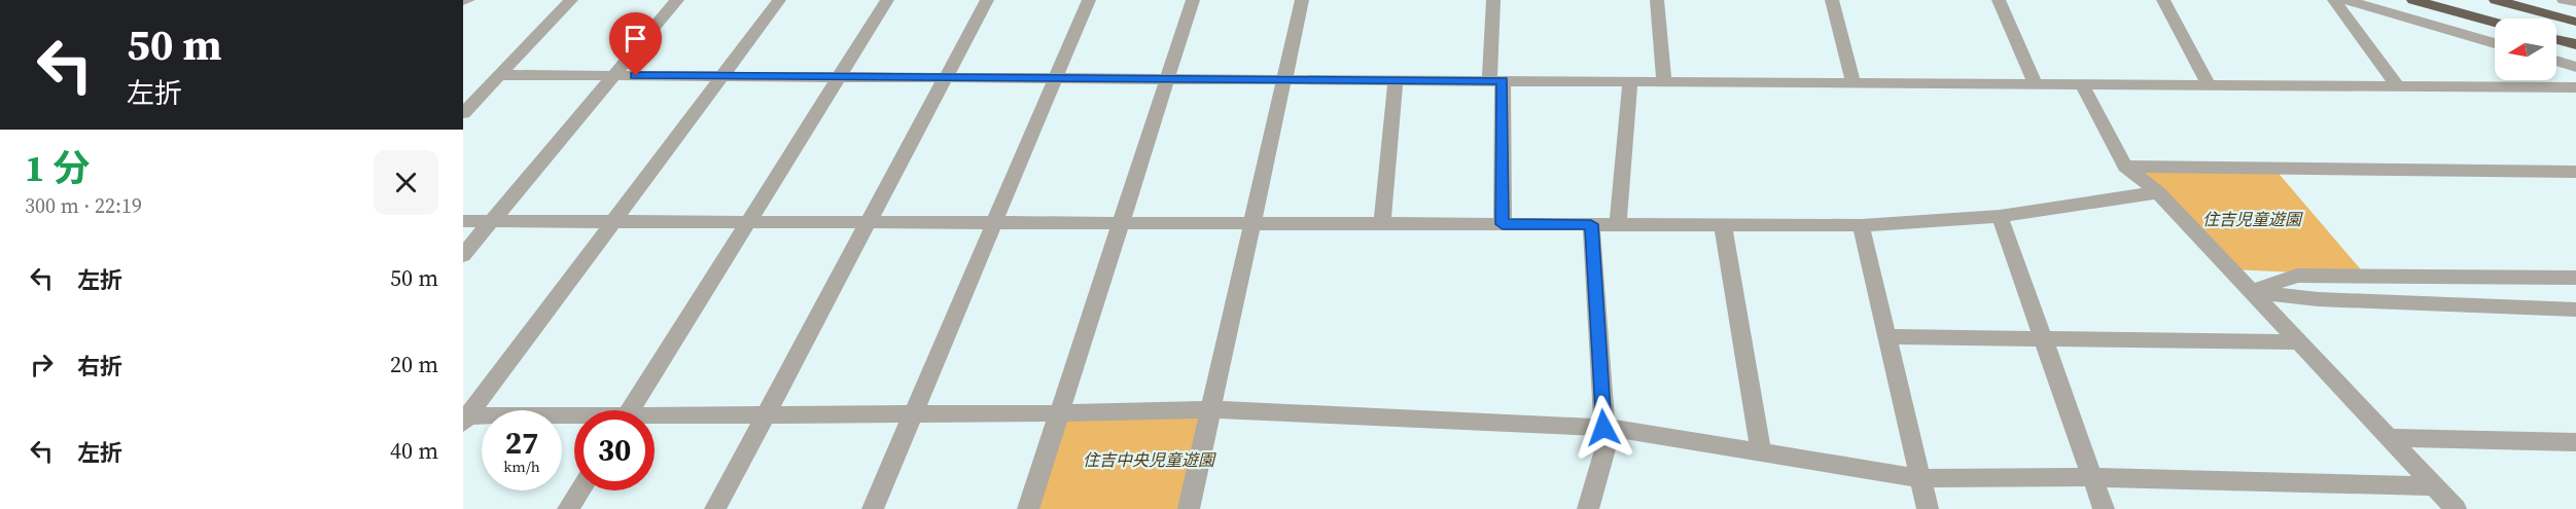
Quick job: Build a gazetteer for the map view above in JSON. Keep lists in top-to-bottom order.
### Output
{
  "parks": ["住吉児童遊園", "住吉中央児童遊園"],
  "north": "left",
  "page": {
    "turn": ["50 m", "左折"],
    "heading": ["1 分", "300 m · 22:19"],
    "list": [
      {
        "name": "左折",
        "value": "50 m"
      },
      {
        "name": "右折",
        "value": "20 m"
      },
      {
        "name": "左折",
        "value": "40 m"
      }
    ],
    "speed": "27 km/h",
    "limit": "30"
  }
}
